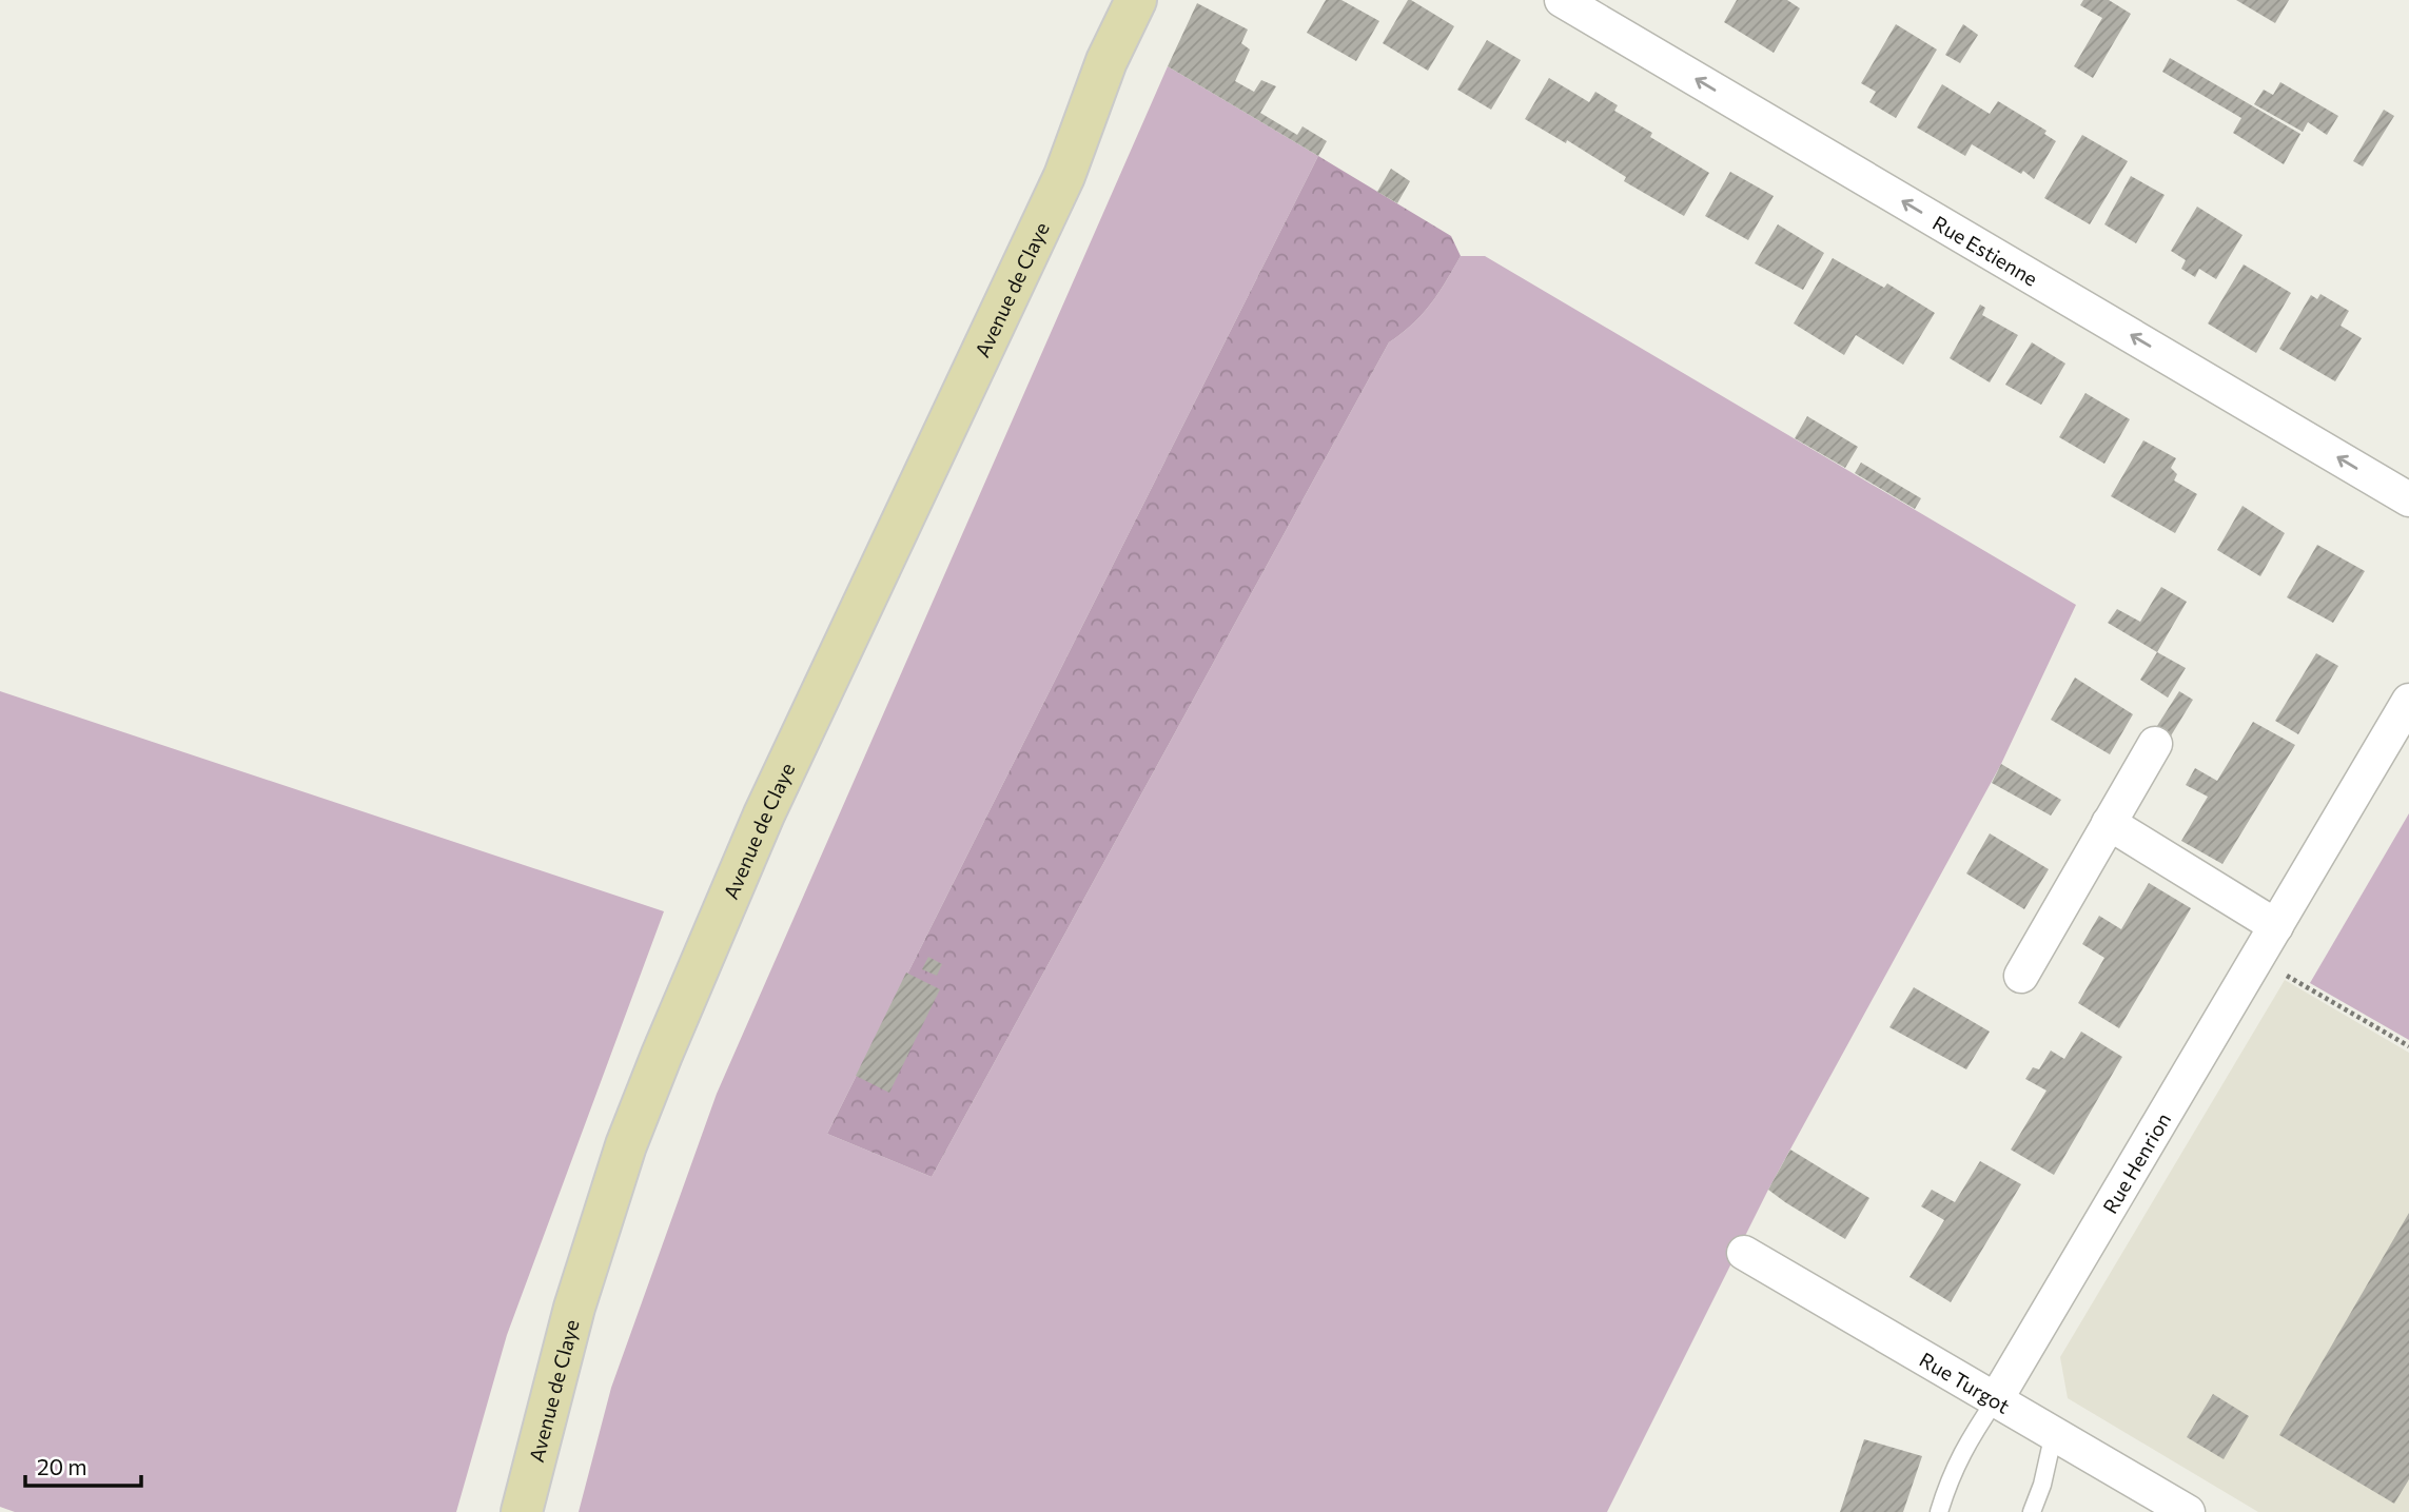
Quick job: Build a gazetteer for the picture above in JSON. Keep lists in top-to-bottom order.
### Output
{
  "streets": {
    "main road": ["Avenue de Claye"],
    "street": ["Rue Estienne", "Rue Henrion", "Rue Turgot"]
  },
  "crossings": [
    ["Rue Henrion", "Rue Turgot"]
  ],
  "one_way": ["Rue Estienne"],
  "scale_bar": "20 m"
}
